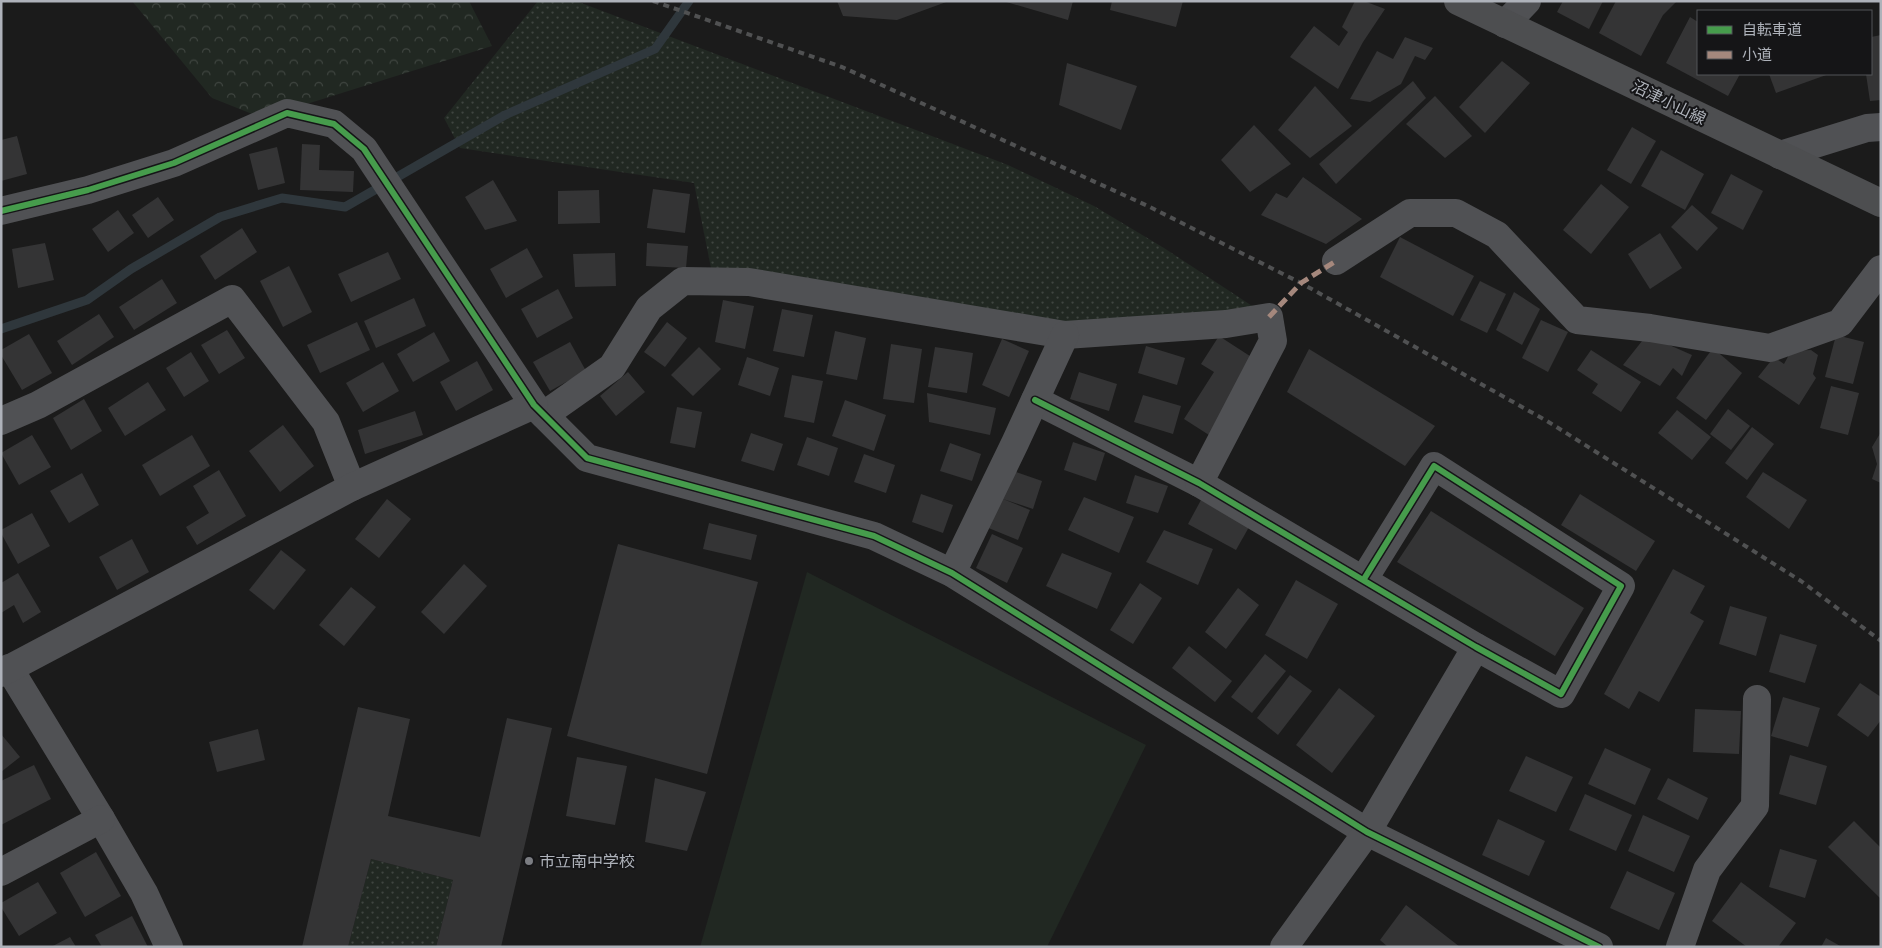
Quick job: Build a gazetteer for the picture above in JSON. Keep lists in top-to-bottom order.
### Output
{
  "streets": {
    "main road": ["沼津小山線"]
  },
  "places": ["市立南中学校"],
  "legend": ["自転車道", "小道"]
}
